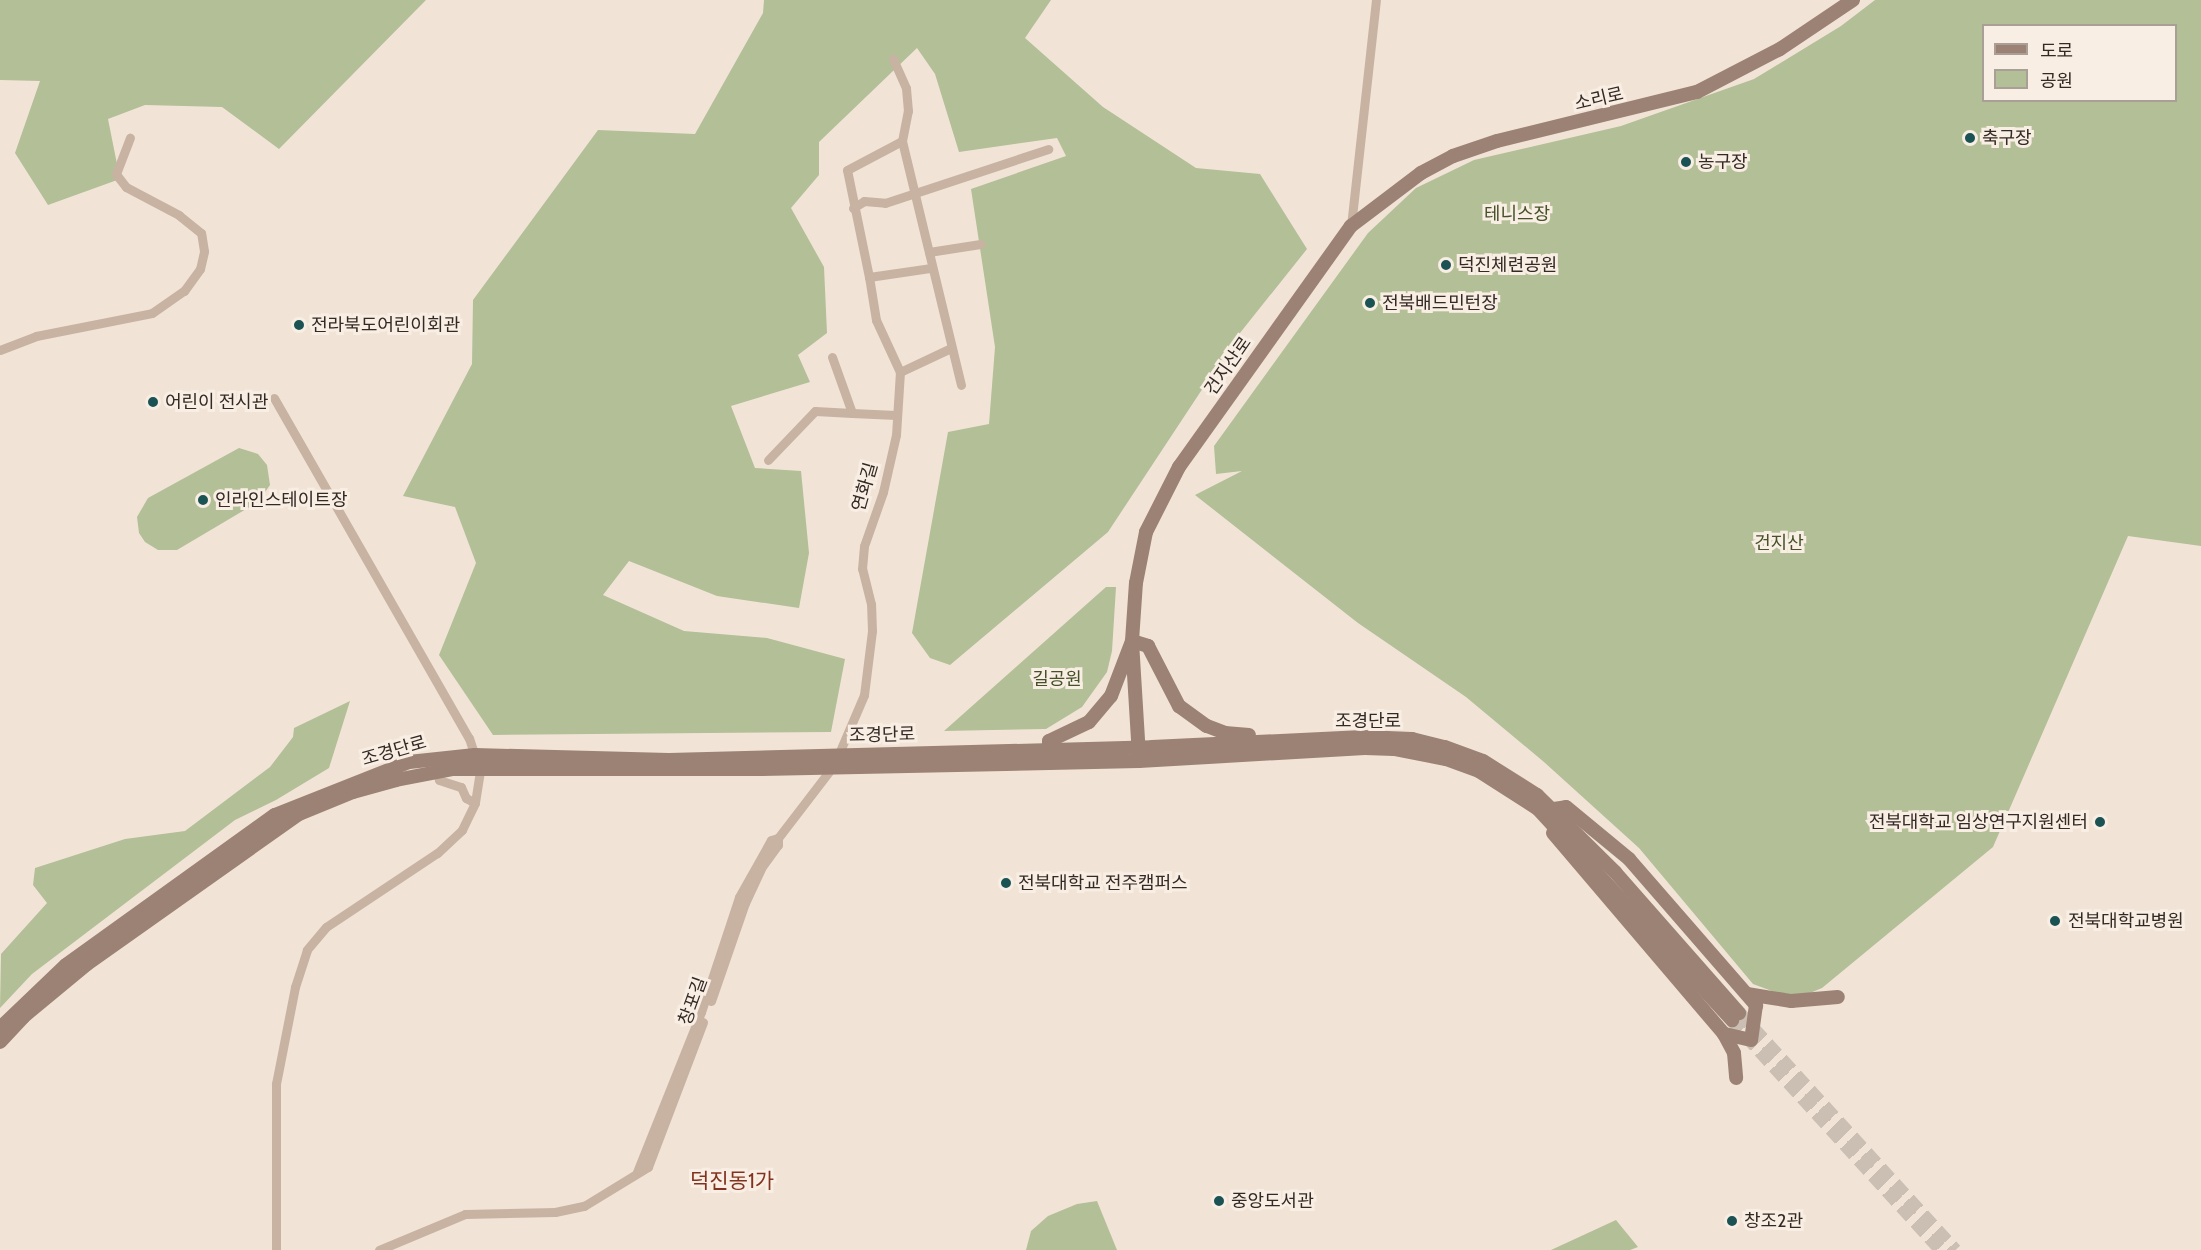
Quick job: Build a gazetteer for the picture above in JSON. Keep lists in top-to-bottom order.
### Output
{
  "streets": {
    "street": [
      "소리로",
      "건지산로",
      "연화길",
      "조경단로",
      "창포길"
    ]
  },
  "crossings": [
    ["소리로", "건지산로"],
    ["건지산로", "조경단로"],
    ["연화길", "조경단로"],
    ["연화길", "창포길"],
    ["조경단로", "창포길"]
  ],
  "districts": ["덕진동1가"],
  "parks": ["테니스장", "건지산", "길공원"],
  "places": [
    "축구장",
    "농구장",
    "덕진체련공원",
    "전북배드민턴장",
    "전라북도어린이회관",
    "어린이 전시관",
    "인라인스테이트장",
    "전북대학교 임상연구지원센터",
    "전북대학교 전주캠퍼스",
    "전북대학교병원",
    "중앙도서관",
    "창조2관"
  ],
  "legend": ["도로", "공원"]
}
